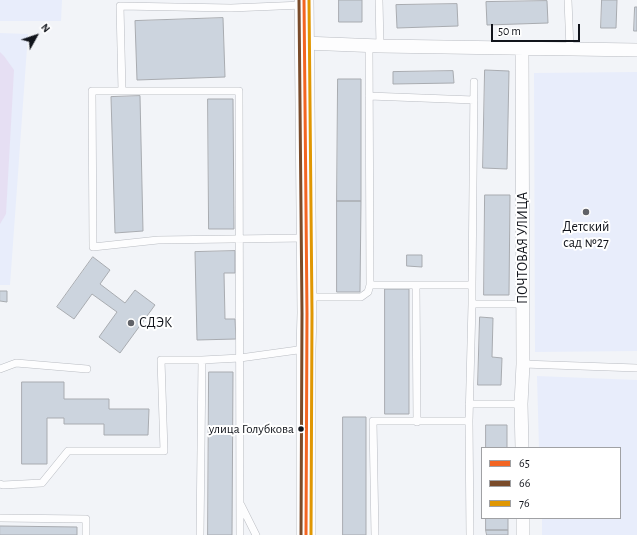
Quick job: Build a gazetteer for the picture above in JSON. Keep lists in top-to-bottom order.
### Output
{
  "streets": {
    "street": ["ПОЧТОВАЯ УЛИЦА"]
  },
  "places": ["Детский сад №27", "СДЭК", "улица Голубкова"],
  "lines": ["transit line 65", "transit line 66", "transit line 76"],
  "legend": ["65", "66", "76"],
  "scale_bar": "50 m",
  "north": "top right"
}
